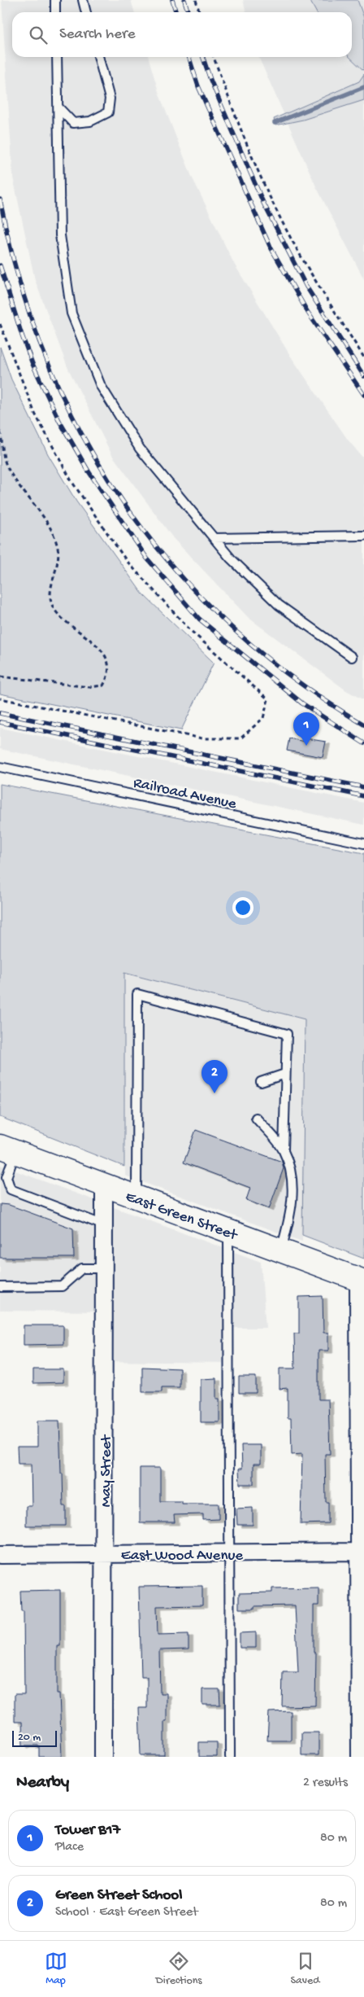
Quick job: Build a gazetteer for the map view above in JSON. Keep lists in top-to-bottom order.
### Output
{
  "streets": {
    "street": ["East Green Street", "May Street", "East Wood Avenue"],
    "lane": ["Railroad Avenue"]
  },
  "crossings": [
    ["East Green Street", "May Street"],
    ["May Street", "East Wood Avenue"]
  ],
  "scale_bar": "20 m",
  "page": {
    "search": "Search here",
    "pins": ["1", "2"],
    "scale": "20 m",
    "heading": ["Nearby", "2 results"],
    "list": [
      {
        "mark": "1",
        "name": "Tower B17",
        "note": "Place",
        "value": "80 m"
      },
      {
        "mark": "2",
        "name": "Green Street School",
        "note": "School · East Green Street",
        "value": "80 m"
      }
    ],
    "nav": ["Map", "Directions", "Saved"]
  }
}
